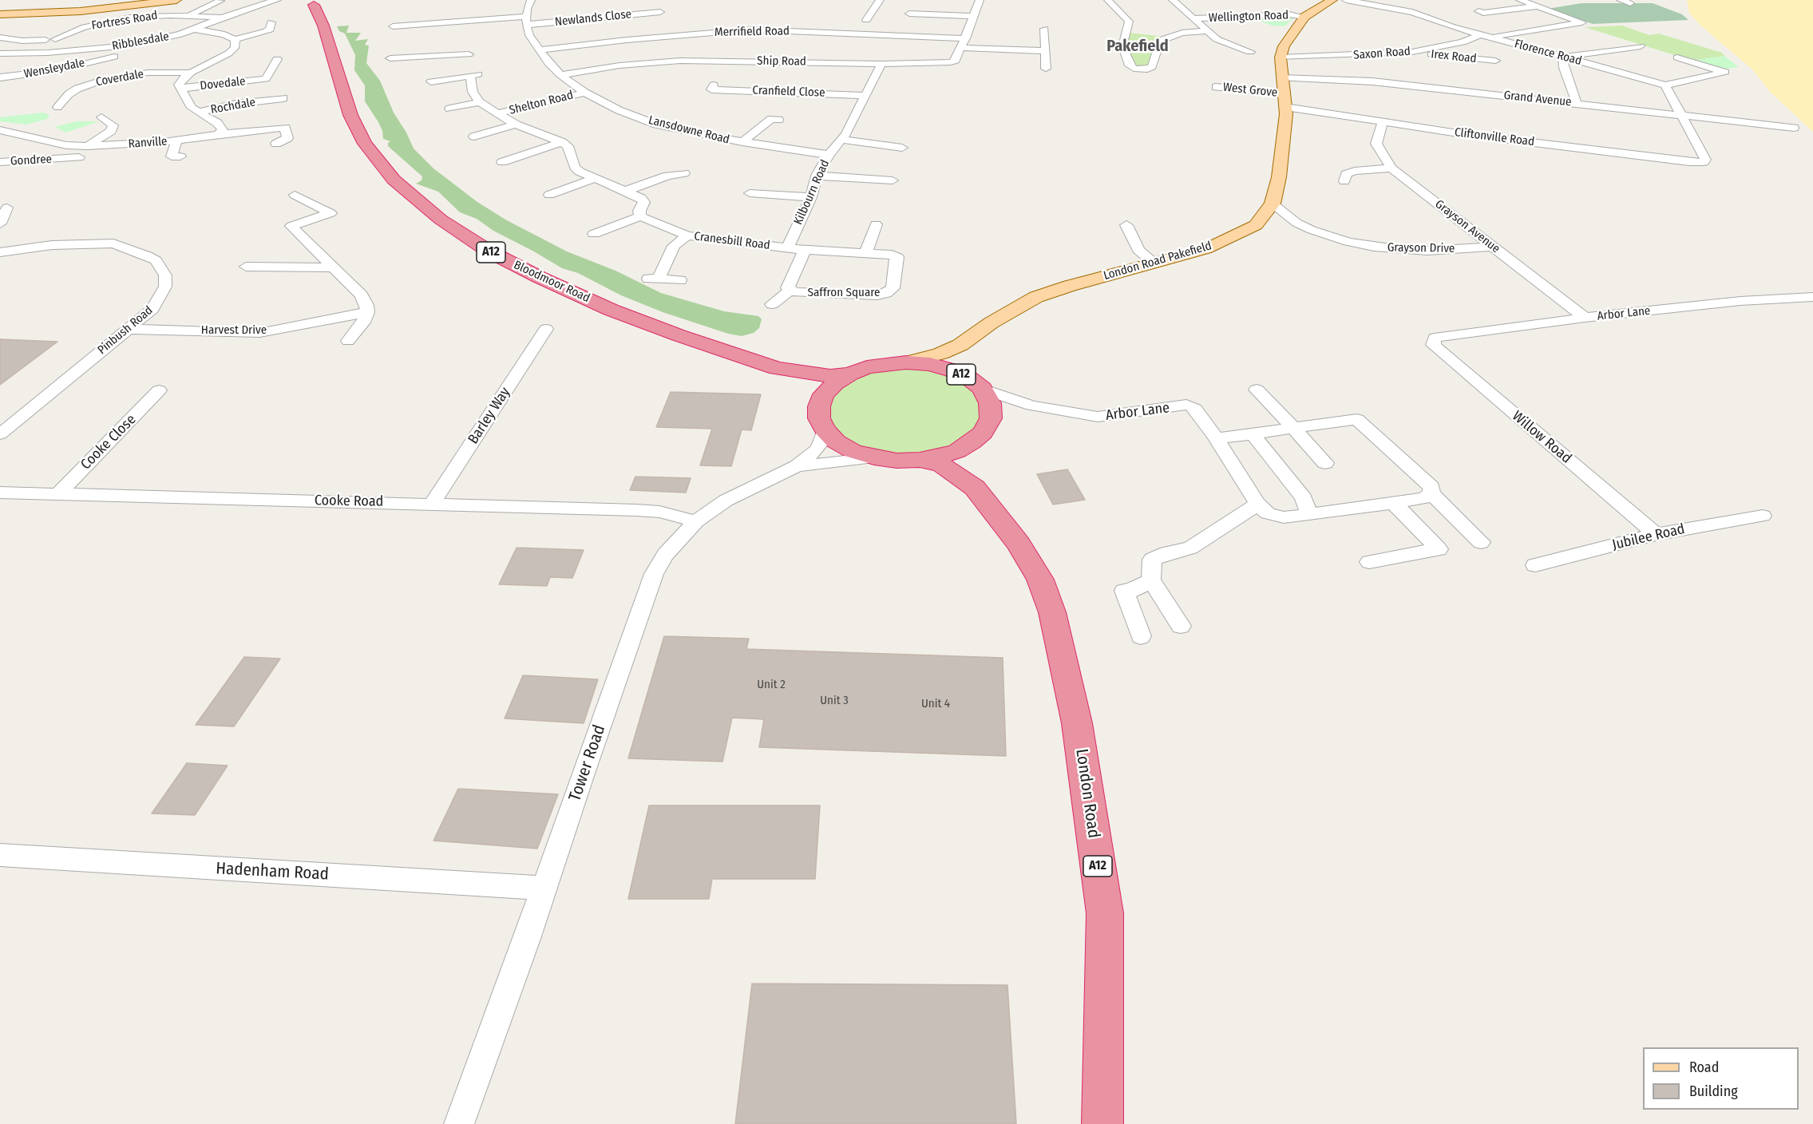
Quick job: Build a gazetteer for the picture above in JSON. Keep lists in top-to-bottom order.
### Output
{
  "streets": {
    "highway": ["A12", "Bloodmoor Road", "London Road"],
    "main road": ["London Road Pakefield"],
    "street": [
      "Wellington Road",
      "Newlands Close",
      "Fortress Road",
      "Merrifield Road",
      "Ribblesdale",
      "Florence Road",
      "Saxon Road",
      "Irex Road",
      "Ship Road",
      "Wensleydale",
      "Coverdale",
      "Dovedale",
      "West Grove",
      "Cranfield Close",
      "Grand Avenue",
      "Shelton Road",
      "Rochdale",
      "Lansdowne Road",
      "Cliftonville Road",
      "Ranville",
      "Gondree",
      "Kilbourn Road",
      "Grayson Avenue",
      "Cranesbill Road",
      "Grayson Drive",
      "Saffron Square",
      "Arbor Lane",
      "Pinbush Road",
      "Harvest Drive",
      "Barley Way",
      "Willow Road",
      "Cooke Close",
      "Cooke Road",
      "Jubilee Road",
      "Tower Road",
      "Hadenham Road"
    ]
  },
  "crossings": [
    ["Wellington Road", "London Road Pakefield"],
    ["Newlands Close", "Lansdowne Road"],
    ["Fortress Road", "Ribblesdale"],
    ["Merrifield Road", "Ship Road"],
    ["Merrifield Road", "Lansdowne Road"],
    ["Florence Road", "Saxon Road"],
    ["Saxon Road", "Irex Road"],
    ["Saxon Road", "London Road Pakefield"],
    ["Ship Road", "Lansdowne Road"],
    ["Ship Road", "Kilbourn Road"],
    ["West Grove", "London Road Pakefield"],
    ["Cranfield Close", "Kilbourn Road"],
    ["Grand Avenue", "Cliftonville Road"],
    ["Grand Avenue", "London Road Pakefield"],
    ["Shelton Road", "Lansdowne Road"],
    ["Lansdowne Road", "Kilbourn Road"],
    ["Cliftonville Road", "Grayson Avenue"],
    ["Cliftonville Road", "London Road Pakefield"],
    ["Kilbourn Road", "Cranesbill Road"],
    ["Grayson Avenue", "Grayson Drive"],
    ["Grayson Avenue", "Arbor Lane"],
    ["Cranesbill Road", "Saffron Square"],
    ["Grayson Drive", "London Road Pakefield"],
    ["A12", "London Road Pakefield"],
    ["A12", "Bloodmoor Road"],
    ["A12", "Arbor Lane"],
    ["A12", "Tower Road"],
    ["A12", "London Road"],
    ["London Road Pakefield", "Bloodmoor Road"],
    ["London Road Pakefield", "Arbor Lane"],
    ["London Road Pakefield", "Tower Road"],
    ["London Road Pakefield", "London Road"],
    ["Bloodmoor Road", "Arbor Lane"],
    ["Bloodmoor Road", "Tower Road"],
    ["Bloodmoor Road", "London Road"],
    ["Arbor Lane", "Willow Road"],
    ["Arbor Lane", "Tower Road"],
    ["Arbor Lane", "London Road"],
    ["Pinbush Road", "Harvest Drive"],
    ["Barley Way", "Cooke Road"],
    ["Willow Road", "Jubilee Road"],
    ["Cooke Close", "Cooke Road"],
    ["Cooke Road", "Tower Road"],
    ["Tower Road", "London Road"],
    ["Tower Road", "Hadenham Road"]
  ],
  "districts": ["Pakefield"],
  "house_numbers": ["Unit 2", "Unit 3", "Unit 4"],
  "legend": ["Road", "Building"]
}
